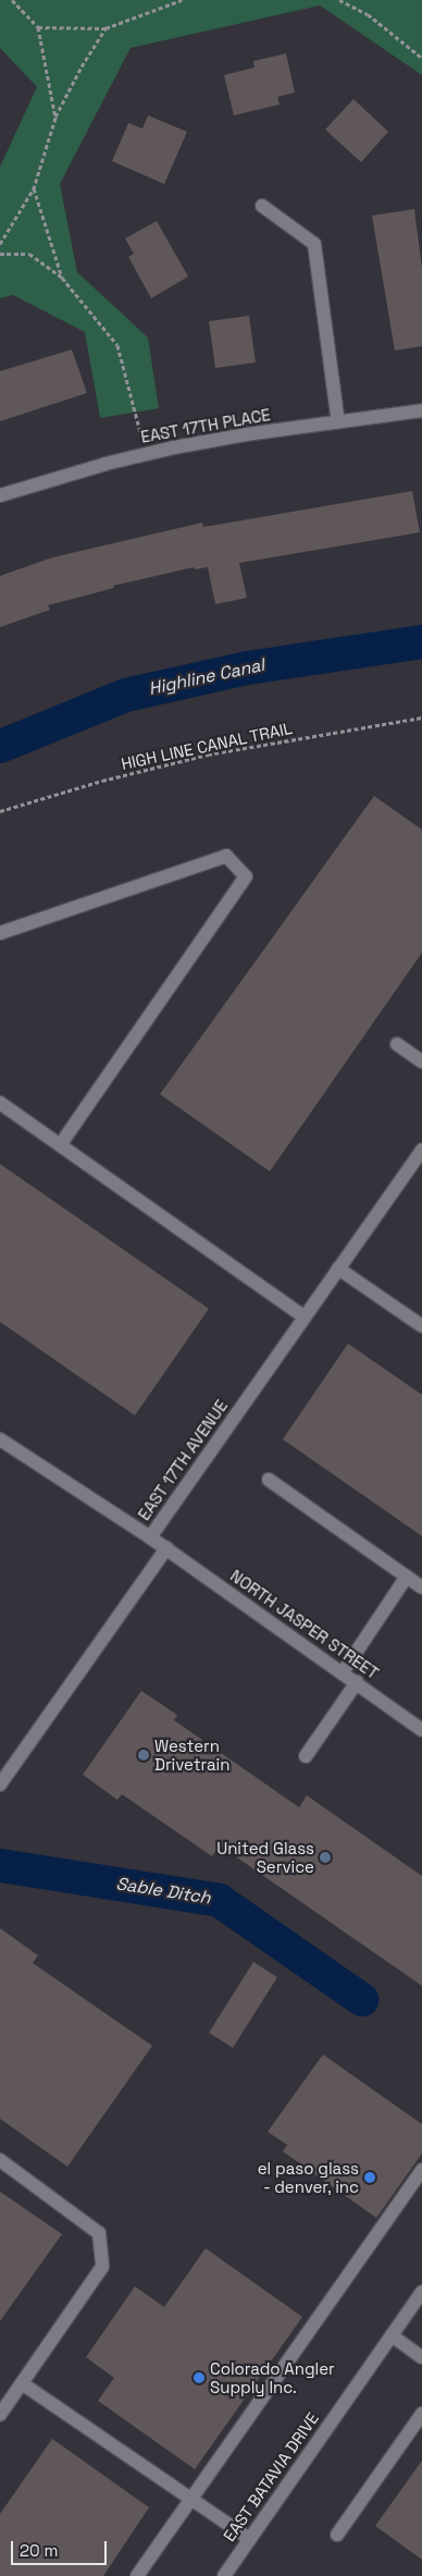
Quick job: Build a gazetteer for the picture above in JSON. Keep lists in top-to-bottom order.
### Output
{
  "streets": {
    "street": [
      "EAST 17TH PLACE",
      "EAST 17TH AVENUE",
      "NORTH JASPER STREET",
      "EAST BATAVIA DRIVE"
    ],
    "path": ["HIGH LINE CANAL TRAIL"]
  },
  "crossings": [
    ["EAST 17TH AVENUE", "NORTH JASPER STREET"]
  ],
  "water": ["Highline Canal", "Sable Ditch"],
  "places": [
    "Western Drivetrain",
    "United Glass Service",
    "el paso glass - denver, inc",
    "Colorado Angler Supply Inc."
  ],
  "scale_bar": "20 m"
}
